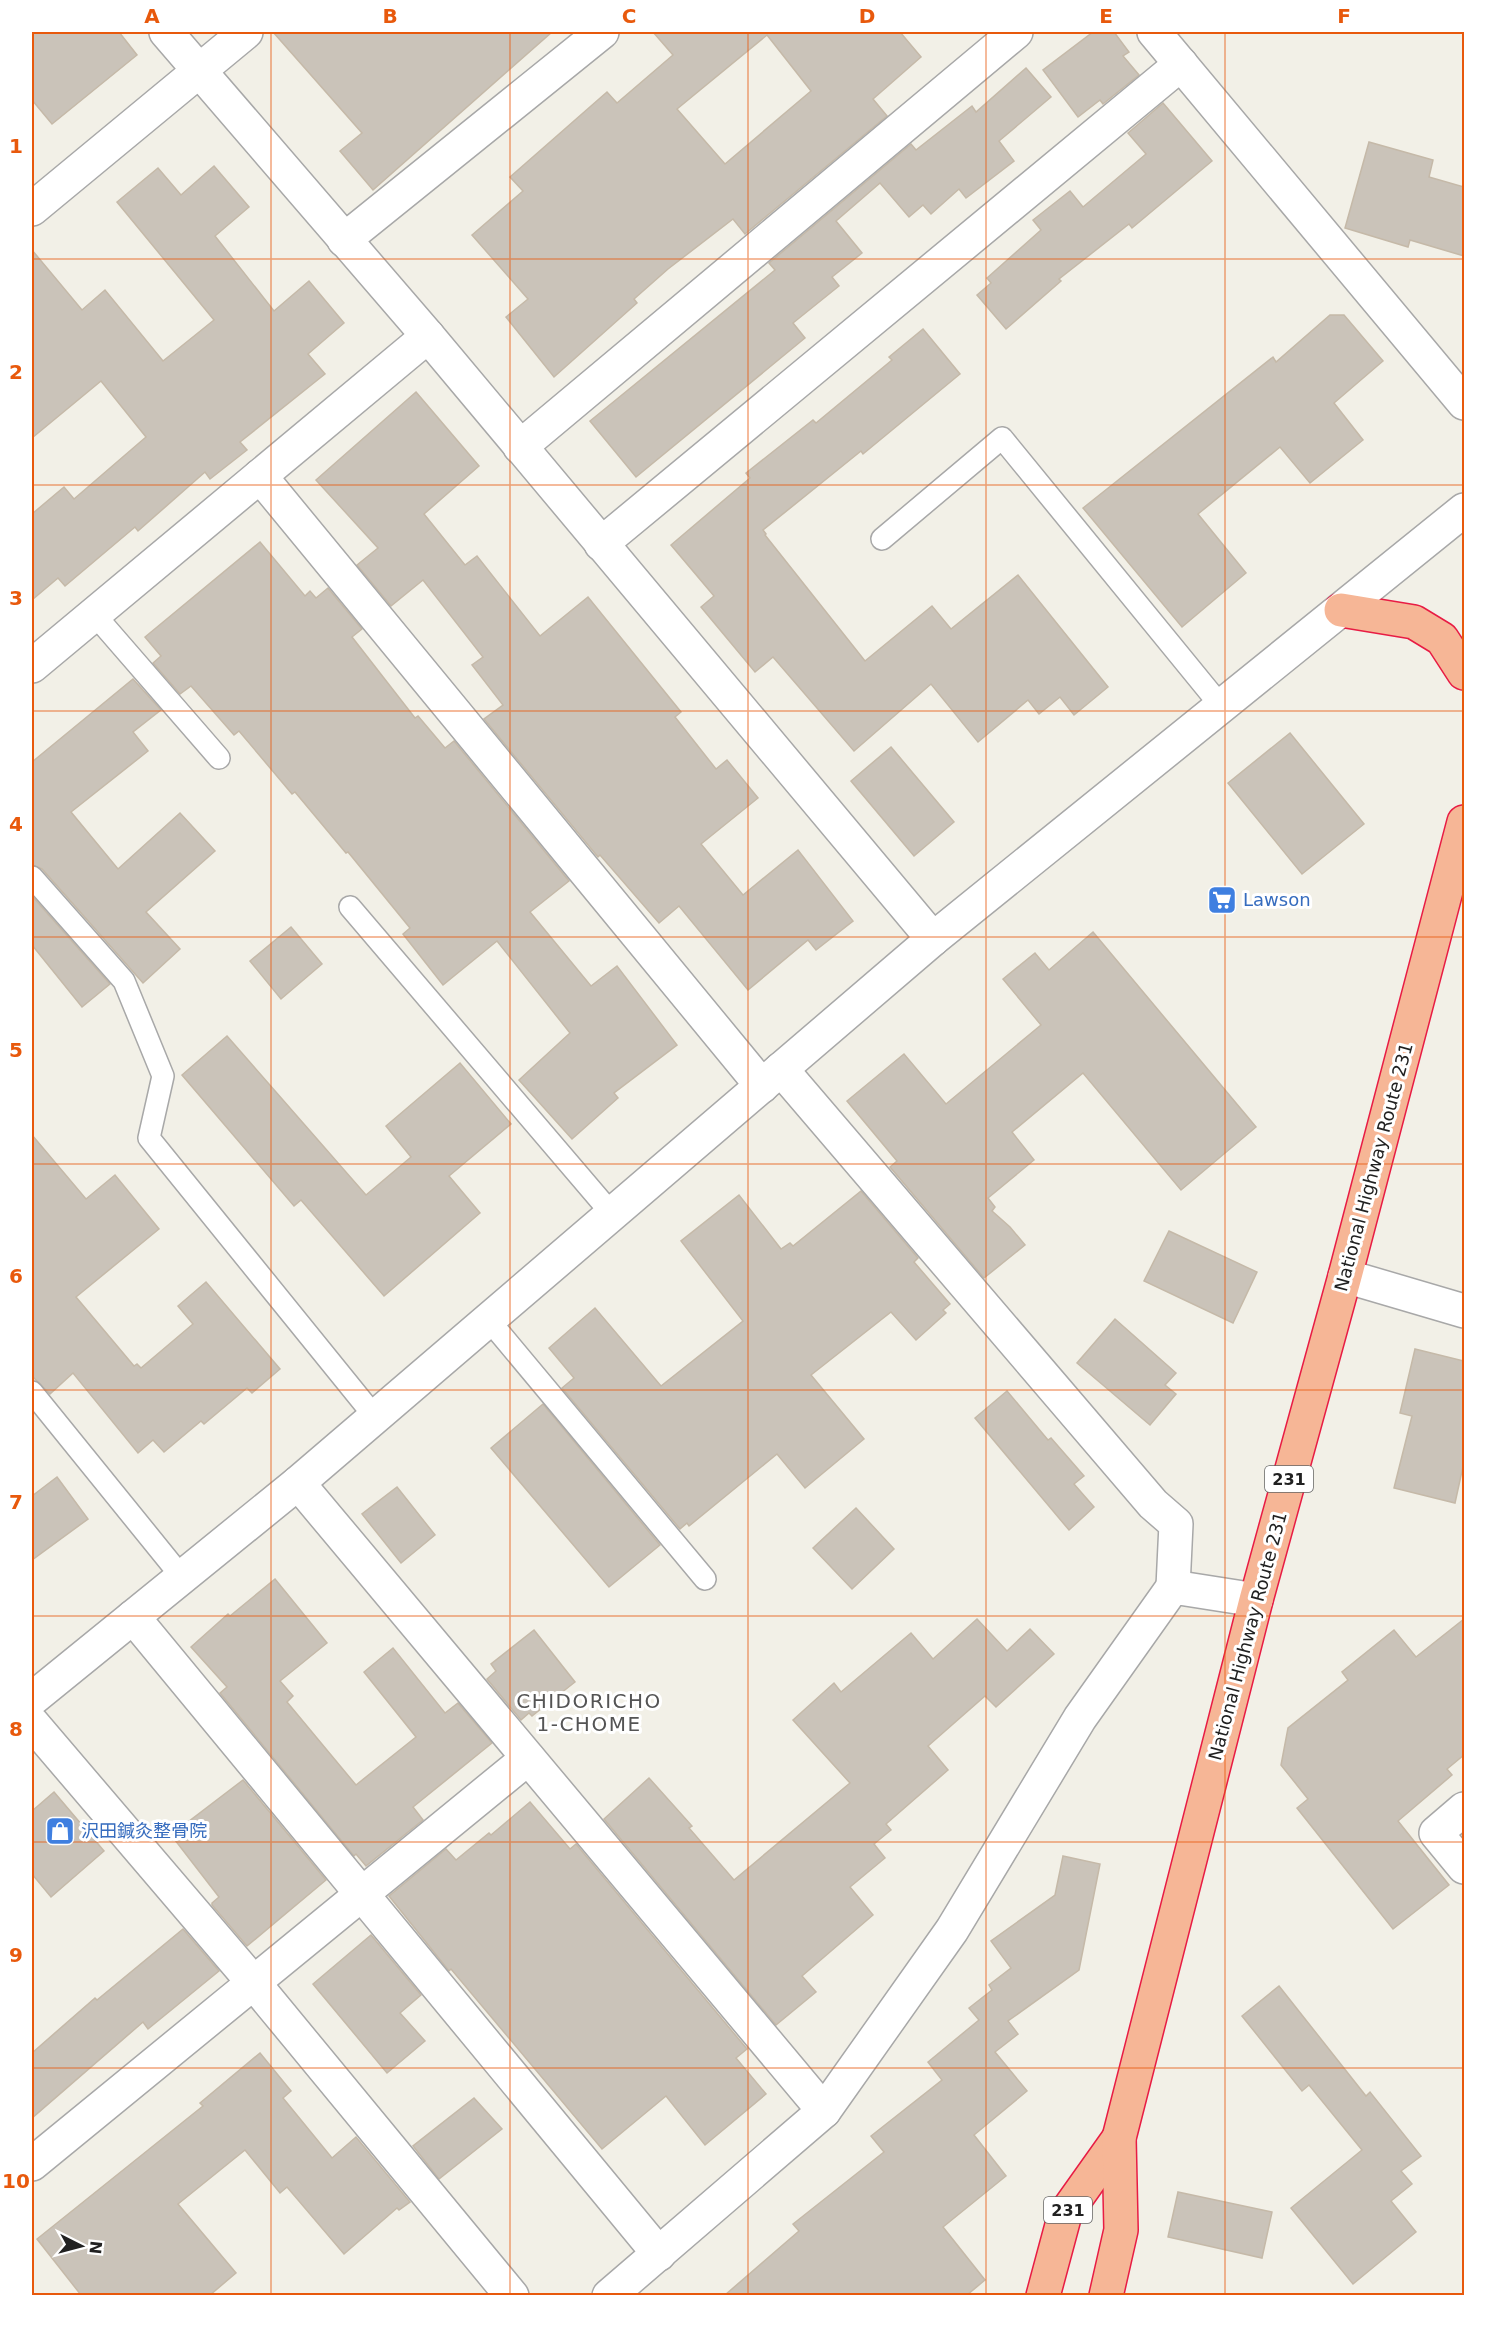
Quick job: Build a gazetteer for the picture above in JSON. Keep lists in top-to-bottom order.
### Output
{
  "streets": {
    "highway": ["National Highway Route 231", "231"]
  },
  "districts": ["CHIDORICHO 1-CHOME"],
  "places": {
    "supermarket": ["Lawson"],
    "shop": ["沢田鍼灸整骨院"]
  },
  "north": "right",
  "grid": {
    "columns": [
      "A",
      "B",
      "C",
      "D",
      "E",
      "F"
    ],
    "rows": [
      "1",
      "2",
      "3",
      "4",
      "5",
      "6",
      "7",
      "8",
      "9",
      "10"
    ]
  }
}
